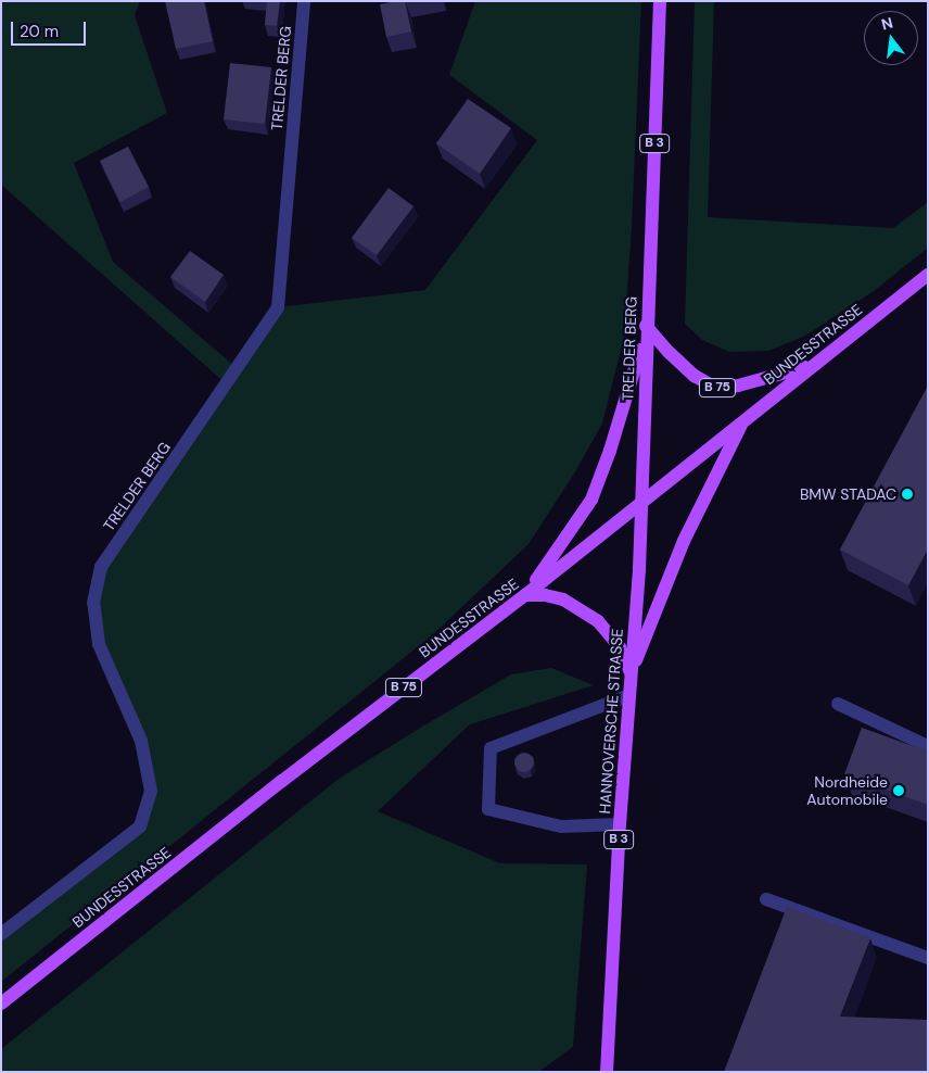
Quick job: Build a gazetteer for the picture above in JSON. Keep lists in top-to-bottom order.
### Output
{
  "streets": {
    "main road": [
      "TRELDER BERG",
      "B 3",
      "BUNDESSTRASSE",
      "B 75",
      "HANNOVERSCHE STRASSE"
    ]
  },
  "crossings": [
    ["TRELDER BERG", "B 3"],
    ["TRELDER BERG", "BUNDESSTRASSE"],
    ["TRELDER BERG", "B 75"],
    ["TRELDER BERG", "HANNOVERSCHE STRASSE"],
    ["B 3", "BUNDESSTRASSE"],
    ["B 3", "B 75"],
    ["B 3", "HANNOVERSCHE STRASSE"],
    ["BUNDESSTRASSE", "B 75"],
    ["BUNDESSTRASSE", "HANNOVERSCHE STRASSE"]
  ],
  "places": ["BMW STADAC", "Nordheide Automobile"],
  "scale_bar": "20 m",
  "north": "top"
}
